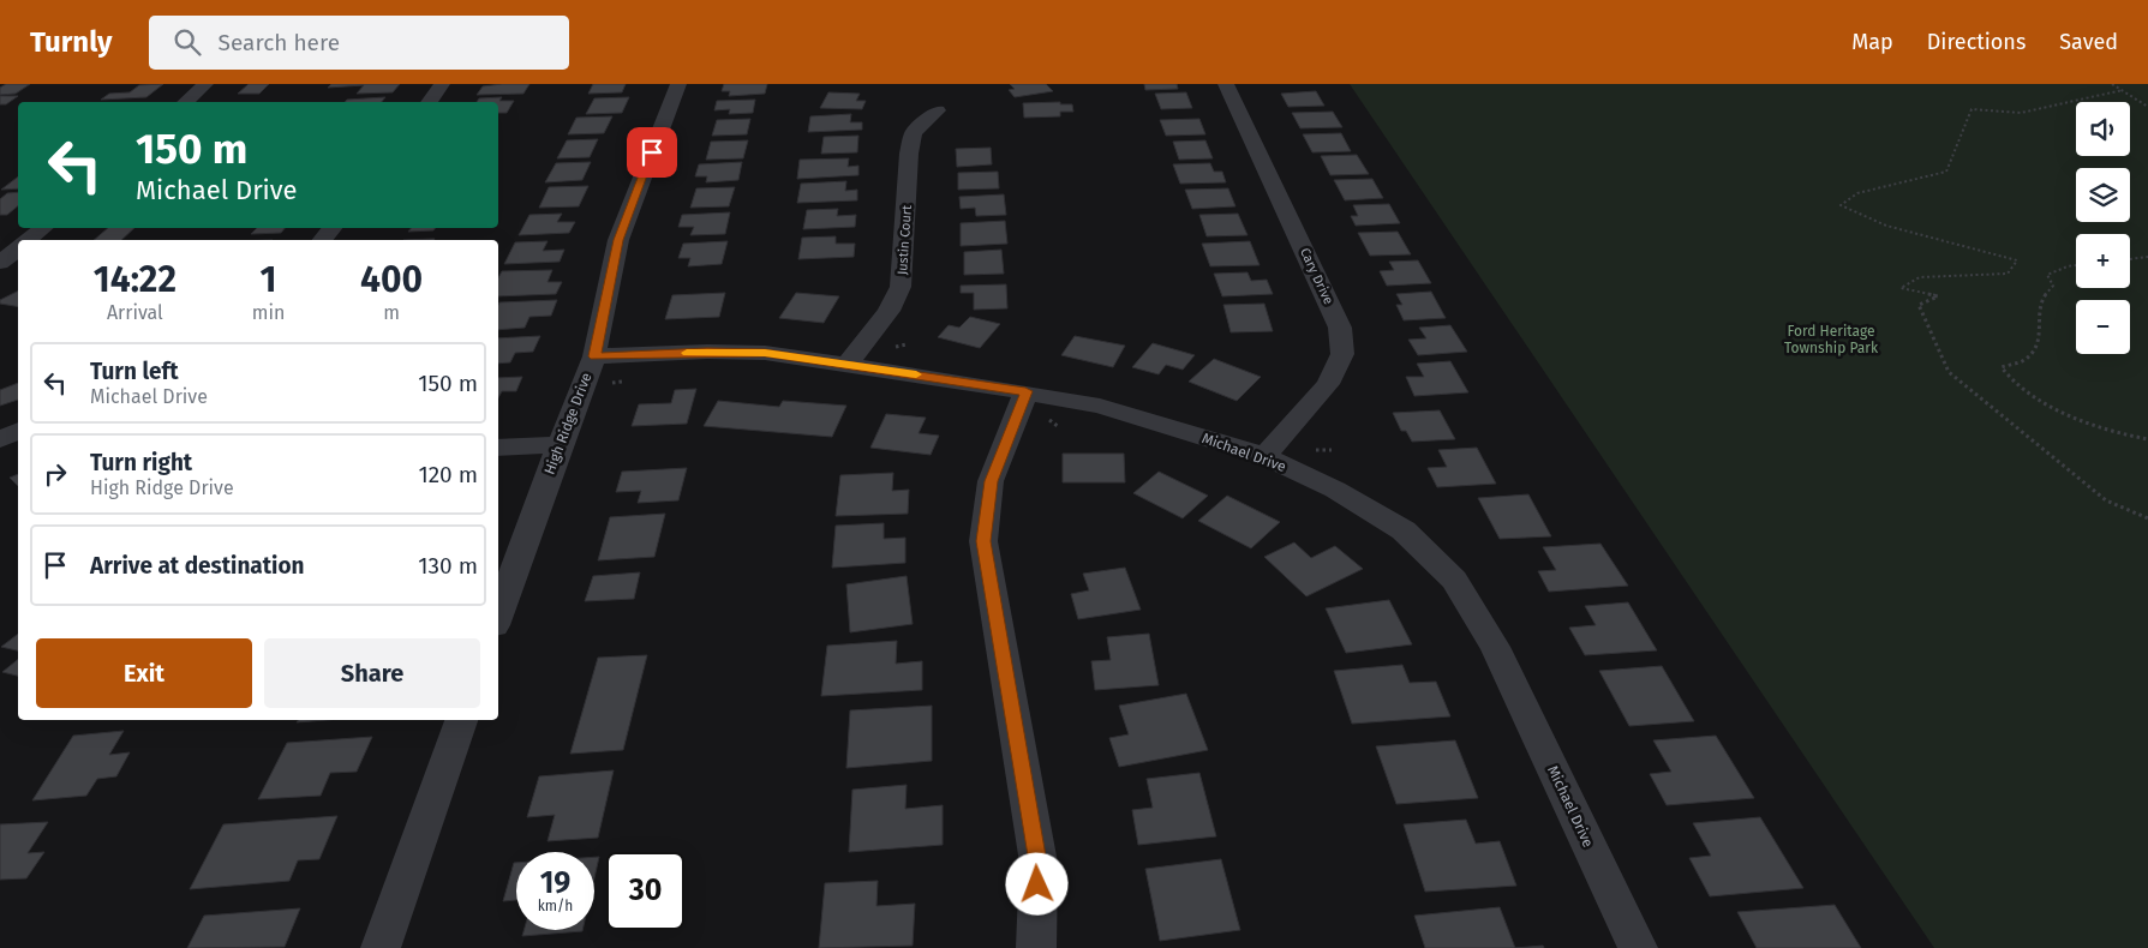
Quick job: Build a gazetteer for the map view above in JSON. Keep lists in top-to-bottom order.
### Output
{
  "streets": {
    "street": [
      "Justin Court",
      "Cary Drive",
      "High Ridge Drive",
      "Michael Drive"
    ]
  },
  "crossings": [
    ["Justin Court", "Michael Drive"],
    ["Cary Drive", "Michael Drive"],
    ["High Ridge Drive", "Michael Drive"]
  ],
  "parks": ["Ford Heritage Township Park"],
  "page": {
    "header": "Turnly",
    "search": "Search here",
    "nav": ["Map", "Directions", "Saved"],
    "map_buttons": ["+", "−"],
    "turn": ["150 m", "Michael Drive"],
    "eta": [
      "14:22",
      "Arrival",
      "1",
      "min",
      "400",
      "m"
    ],
    "list": [
      {
        "name": "Turn left",
        "note": "Michael Drive",
        "value": "150 m"
      },
      {
        "name": "Turn right",
        "note": "High Ridge Drive",
        "value": "120 m"
      },
      {
        "name": "Arrive at destination",
        "value": "130 m"
      }
    ],
    "buttons": ["Exit", "Share"],
    "speed": "19 km/h",
    "limit": "30"
  }
}
